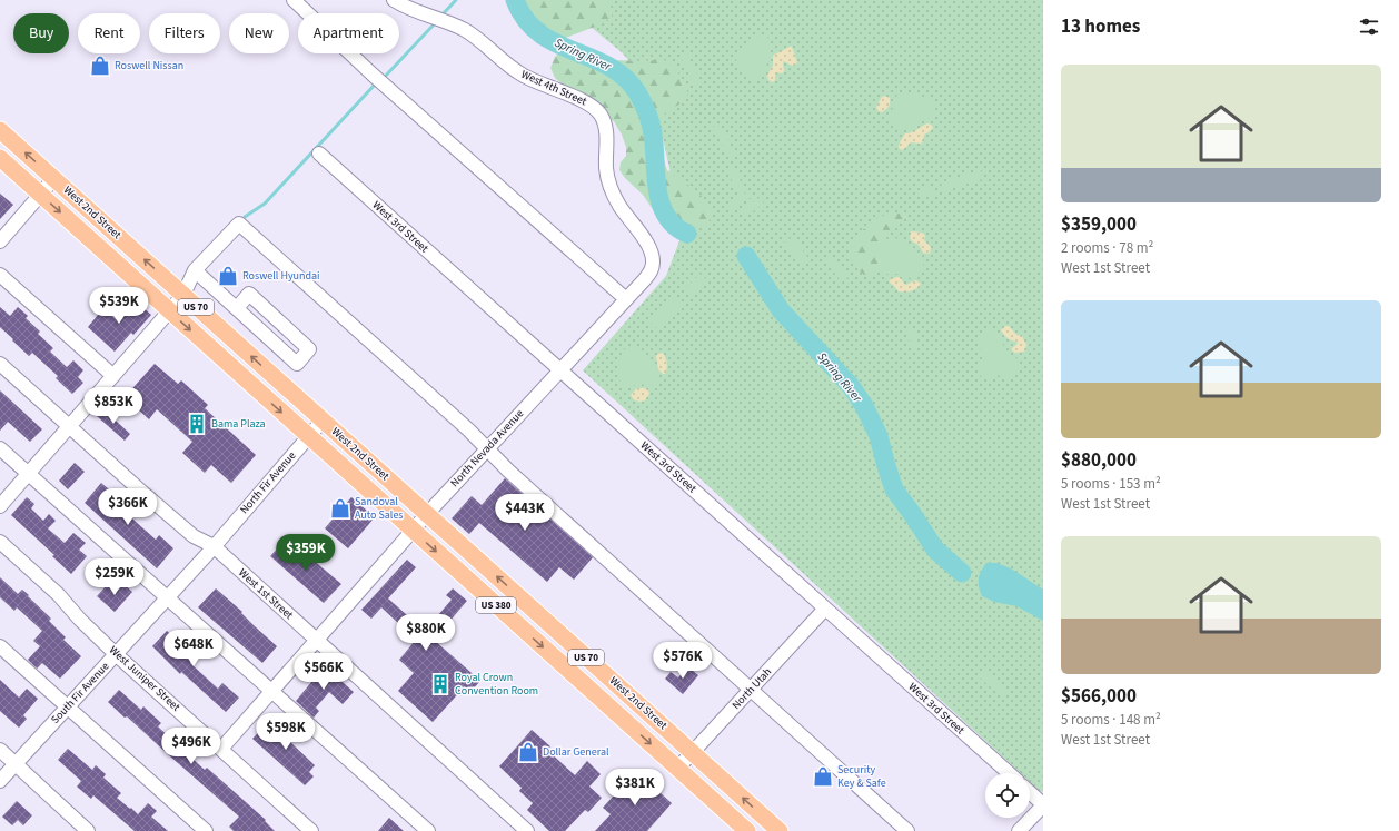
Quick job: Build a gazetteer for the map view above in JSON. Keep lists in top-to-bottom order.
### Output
{
  "streets": {
    "main road": ["West 2nd Street", "US 70", "US 380"],
    "street": [
      "West 4th Street",
      "West 3rd Street",
      "North Nevada Avenue",
      "North Fir Avenue",
      "West 1st Street",
      "West Juniper Street",
      "North Utah",
      "South Fir Avenue"
    ]
  },
  "crossings": [
    ["West 4th Street", "North Nevada Avenue"],
    ["West 2nd Street", "North Nevada Avenue"],
    ["West 2nd Street", "North Fir Avenue"],
    ["West 2nd Street", "North Utah"],
    ["West 3rd Street", "North Nevada Avenue"],
    ["West 3rd Street", "North Utah"],
    ["North Nevada Avenue", "West 1st Street"],
    ["North Nevada Avenue", "West Juniper Street"],
    ["North Fir Avenue", "West 1st Street"],
    ["North Fir Avenue", "South Fir Avenue"],
    ["West 1st Street", "South Fir Avenue"],
    ["West Juniper Street", "South Fir Avenue"]
  ],
  "water": ["Spring River"],
  "places": {
    "shop": [
      "Roswell Nissan",
      "Roswell Hyundai",
      "Sandoval Auto Sales",
      "Dollar General",
      "Security Key & Safe"
    ],
    "building": ["Bama Plaza", "Royal Crown Convention Room"]
  },
  "page": {
    "heading": "13 homes",
    "chip": [
      "Buy",
      "Rent",
      "Filters",
      "New",
      "Apartment"
    ],
    "list": [
      {
        "name": "$359,000",
        "note": "2 rooms · 78 m² · West 1st Street"
      },
      {
        "name": "$880,000",
        "note": "5 rooms · 153 m² · West 1st Street"
      },
      {
        "name": "$566,000",
        "note": "5 rooms · 148 m² · West 1st Street"
      }
    ],
    "price": [
      "$539K",
      "$853K",
      "$366K",
      "$443K",
      "$359K",
      "$259K",
      "$880K",
      "$648K",
      "$576K",
      "$566K",
      "$598K",
      "$496K",
      "$381K"
    ]
  }
}
